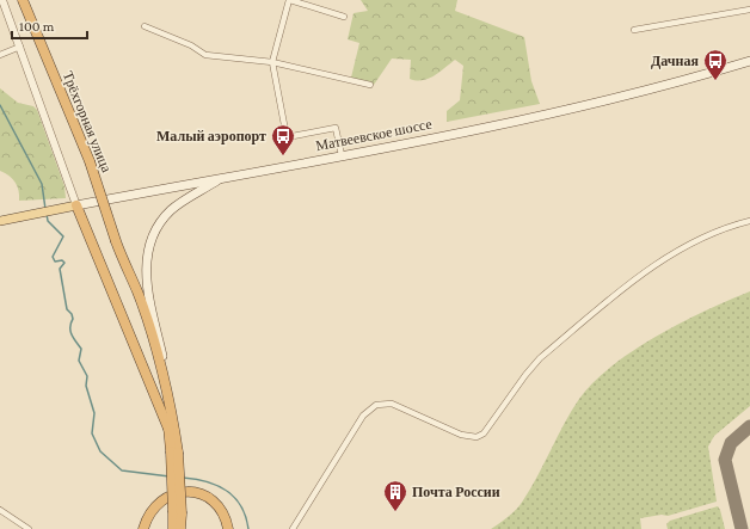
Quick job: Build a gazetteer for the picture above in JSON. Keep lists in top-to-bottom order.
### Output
{
  "streets": {
    "highway": ["Трёхгорная улица"],
    "main road": ["Матвеевское шоссе"]
  },
  "places": {
    "bus stop": ["Дачная", "Малый аэропорт"],
    "building": ["Почта России"]
  },
  "scale_bar": "100 m"
}
